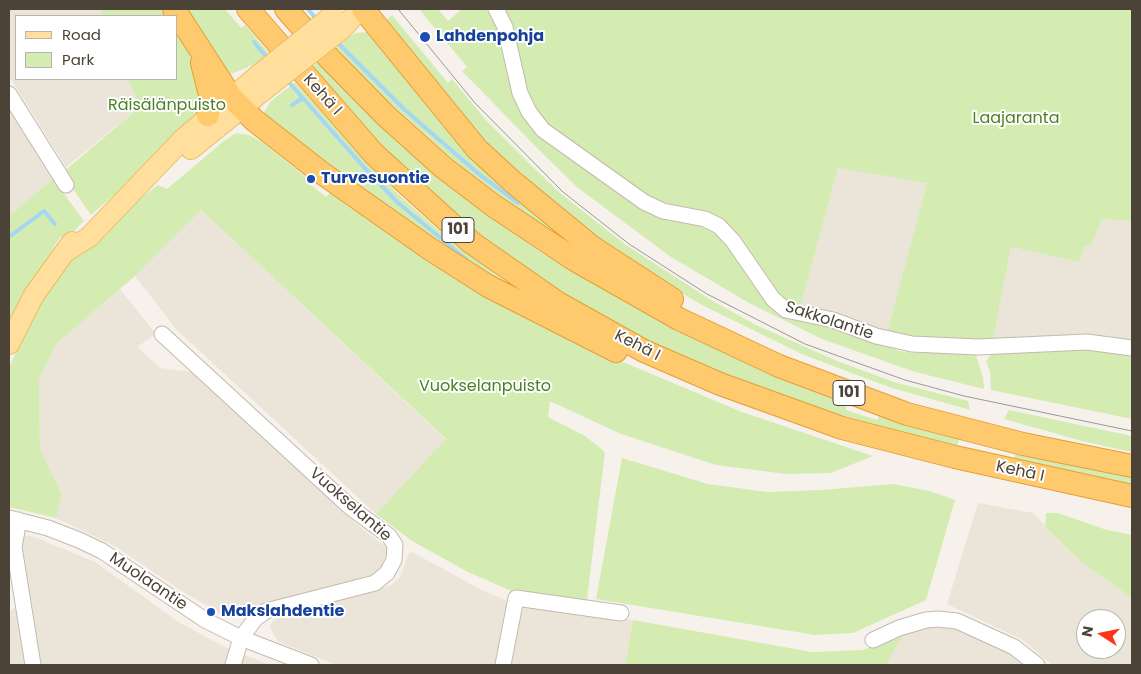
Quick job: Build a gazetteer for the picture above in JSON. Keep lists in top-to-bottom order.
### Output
{
  "streets": {
    "highway": ["Kehä I", "101"],
    "street": ["Sakkolantie", "Vuokselantie", "Muolaantie"]
  },
  "crossings": [
    ["Vuokselantie", "Muolaantie"]
  ],
  "parks": ["Räisälänpuisto", "Laajaranta", "Vuokselanpuisto"],
  "places": ["Lahdenpohja", "Turvesuontie", "Makslahdentie"],
  "legend": ["Road", "Park"],
  "north": "left"
}
